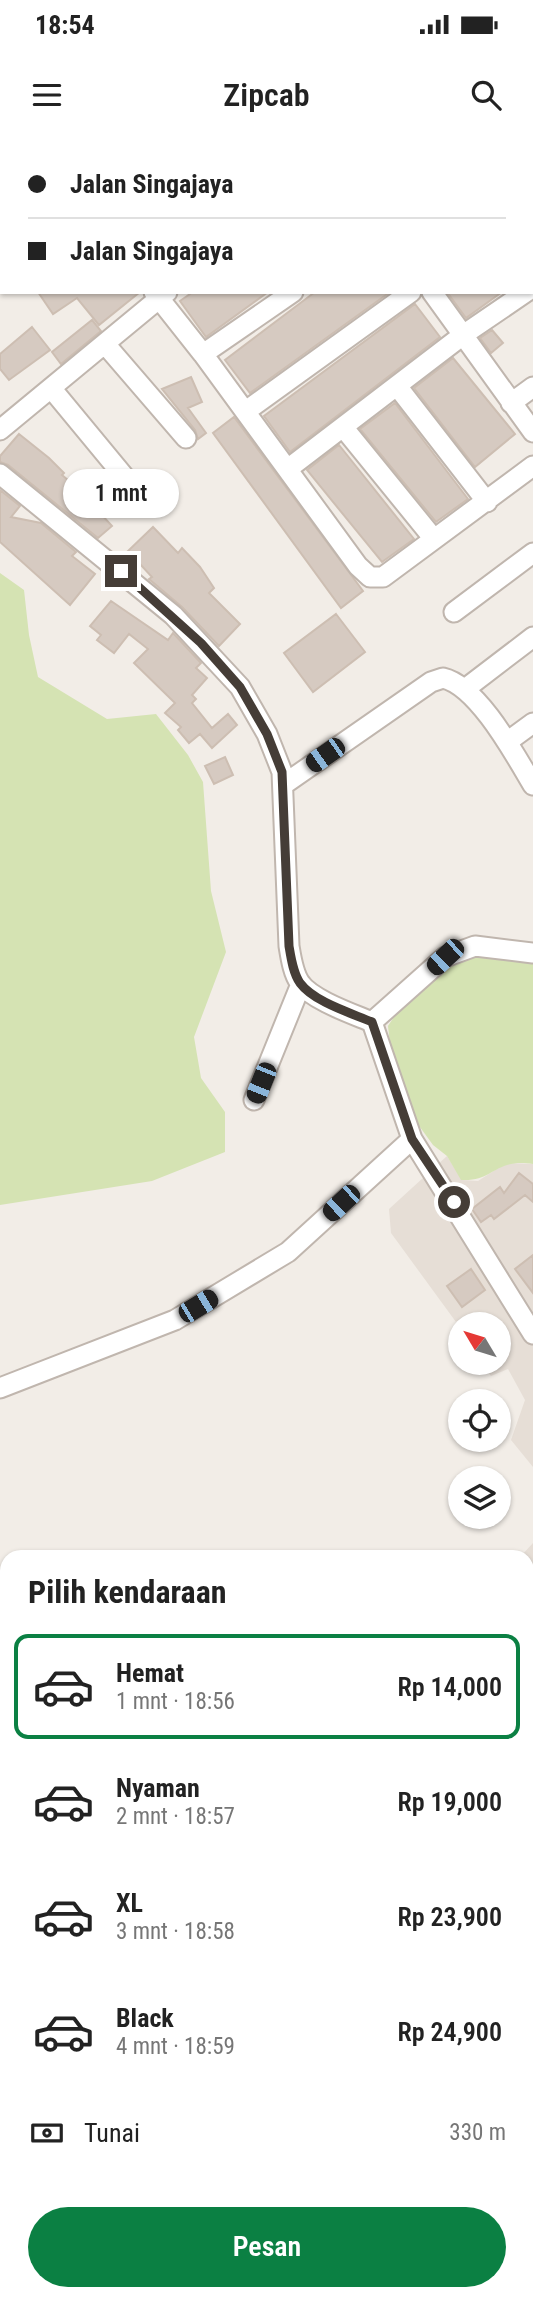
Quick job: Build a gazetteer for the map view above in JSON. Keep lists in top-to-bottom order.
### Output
{
  "north": "top left",
  "page": {
    "status": "18:54",
    "header": "Zipcab",
    "banner": ["Jalan Singajaya", "Jalan Singajaya"],
    "bubble": "1 mnt",
    "heading": "Pilih kendaraan",
    "list": [
      {
        "name": "Hemat",
        "note": "1 mnt · 18:56",
        "value": "Rp 14,000"
      },
      {
        "name": "Nyaman",
        "note": "2 mnt · 18:57",
        "value": "Rp 19,000"
      },
      {
        "name": "XL",
        "note": "3 mnt · 18:58",
        "value": "Rp 23,900"
      },
      {
        "name": "Black",
        "note": "4 mnt · 18:59",
        "value": "Rp 24,900"
      }
    ],
    "pay": ["Tunai", "330 m"],
    "buttons": "Pesan"
  }
}
